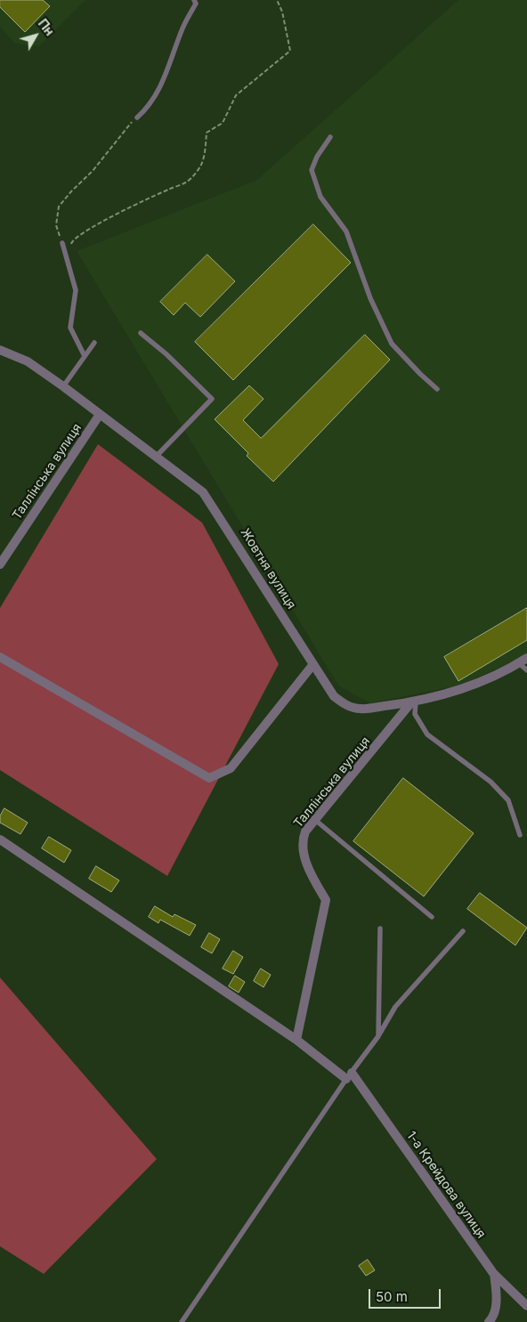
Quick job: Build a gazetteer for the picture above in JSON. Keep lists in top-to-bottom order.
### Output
{
  "streets": {
    "street": ["Таллінська вулиця", "Жовтня вулиця", "1-а Крейдова вулиця"]
  },
  "crossings": [
    ["Таллінська вулиця", "Жовтня вулиця"]
  ],
  "scale_bar": "50 m",
  "north": "top right"
}
